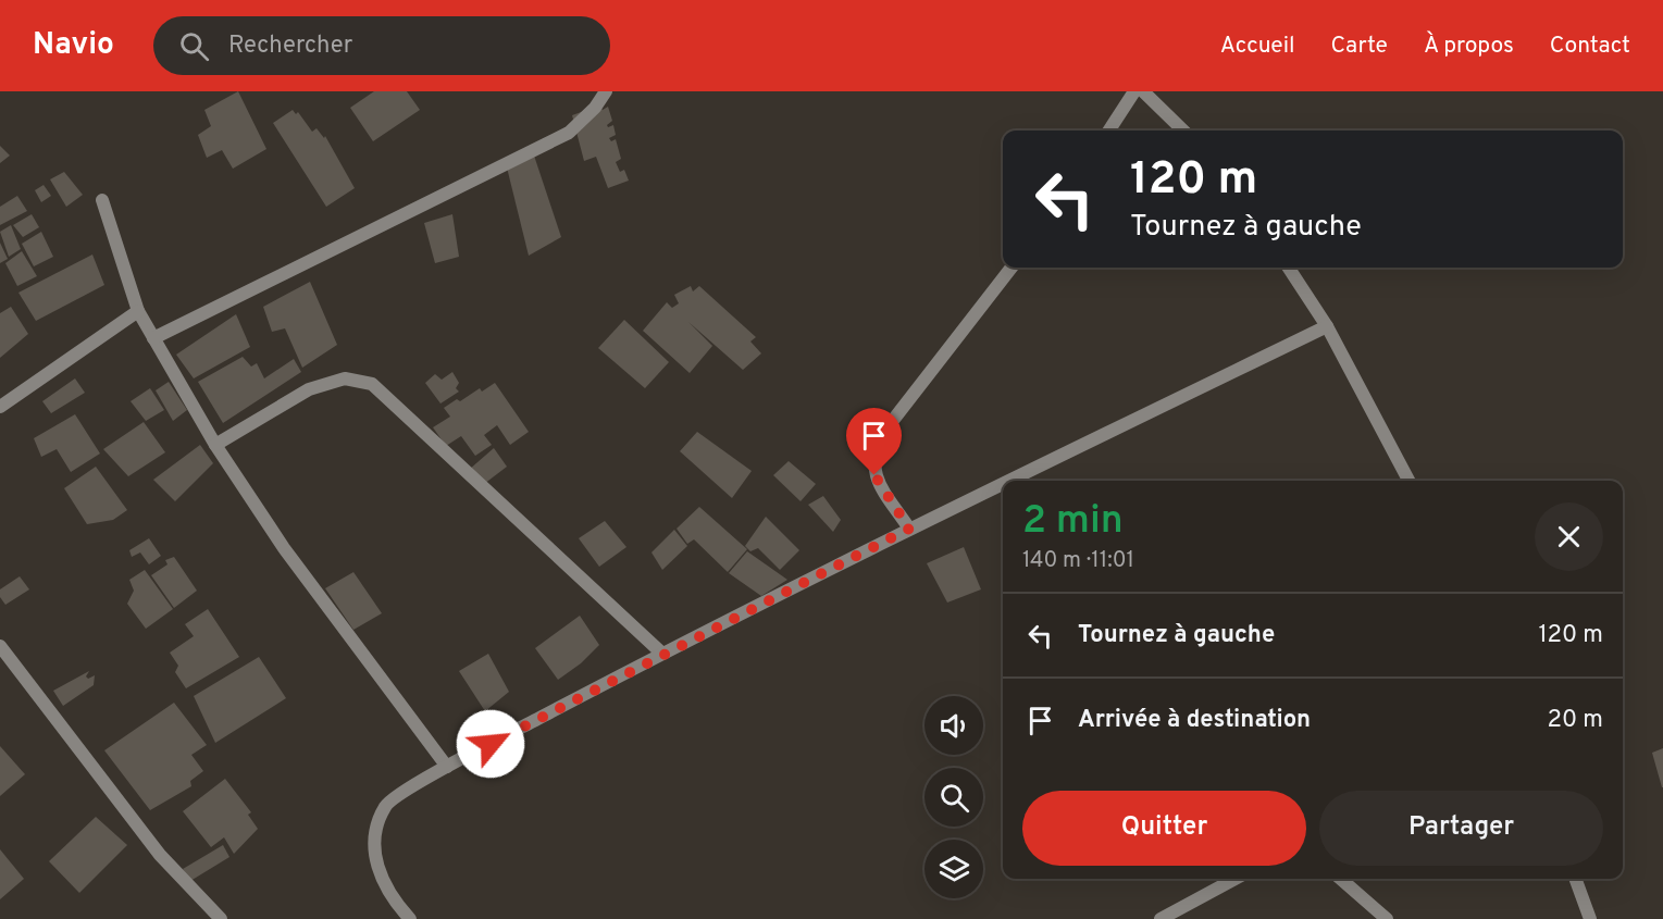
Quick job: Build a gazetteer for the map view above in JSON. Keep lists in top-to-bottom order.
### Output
{
  "page": {
    "header": "Navio",
    "search": "Rechercher",
    "nav": [
      "Accueil",
      "Carte",
      "À propos",
      "Contact"
    ],
    "turn": ["120 m", "Tournez à gauche"],
    "heading": ["2 min", "140 m · 11:01"],
    "list": [
      {
        "name": "Tournez à gauche",
        "value": "120 m"
      },
      {
        "name": "Arrivée à destination",
        "value": "20 m"
      }
    ],
    "buttons": ["Quitter", "Partager"]
  }
}
